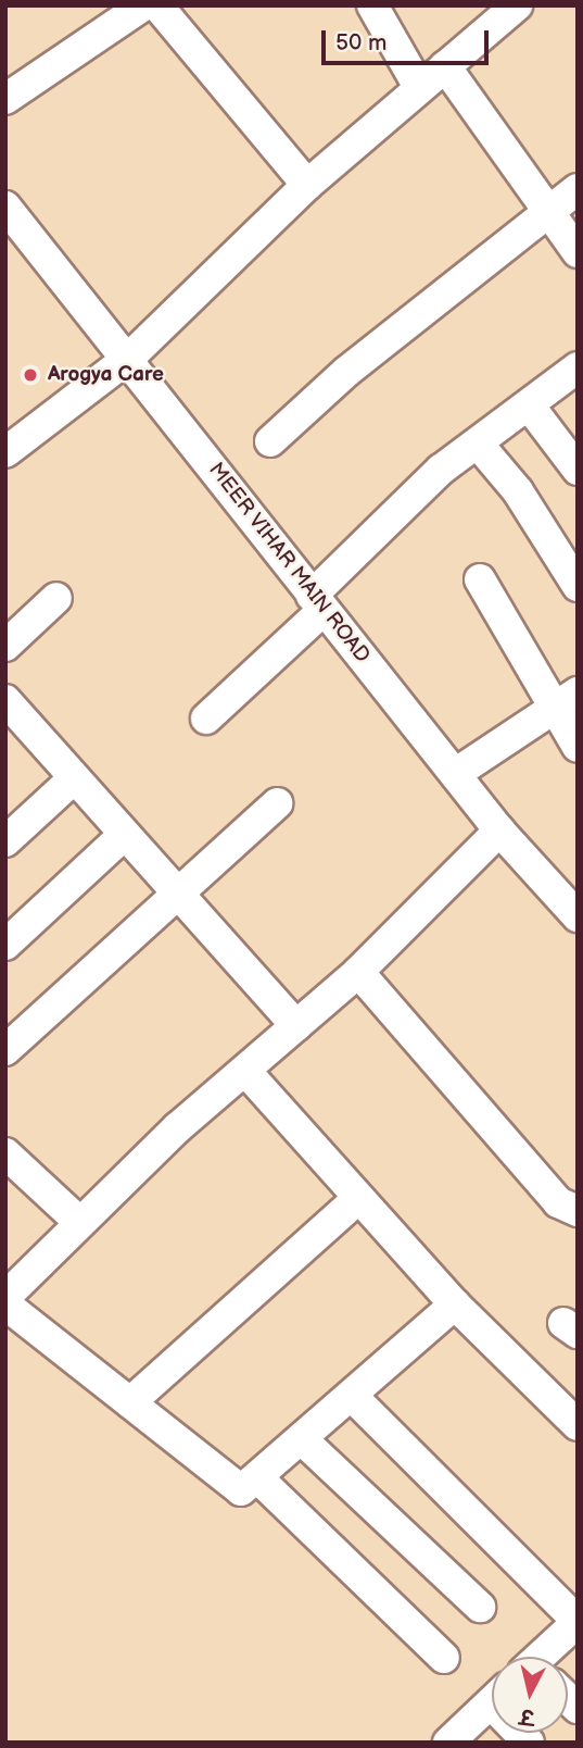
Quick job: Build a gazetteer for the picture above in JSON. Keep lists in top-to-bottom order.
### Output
{
  "streets": {
    "street": ["MEER VIHAR MAIN ROAD"]
  },
  "places": ["Arogya Care"],
  "scale_bar": "50 m",
  "north": "bottom"
}
